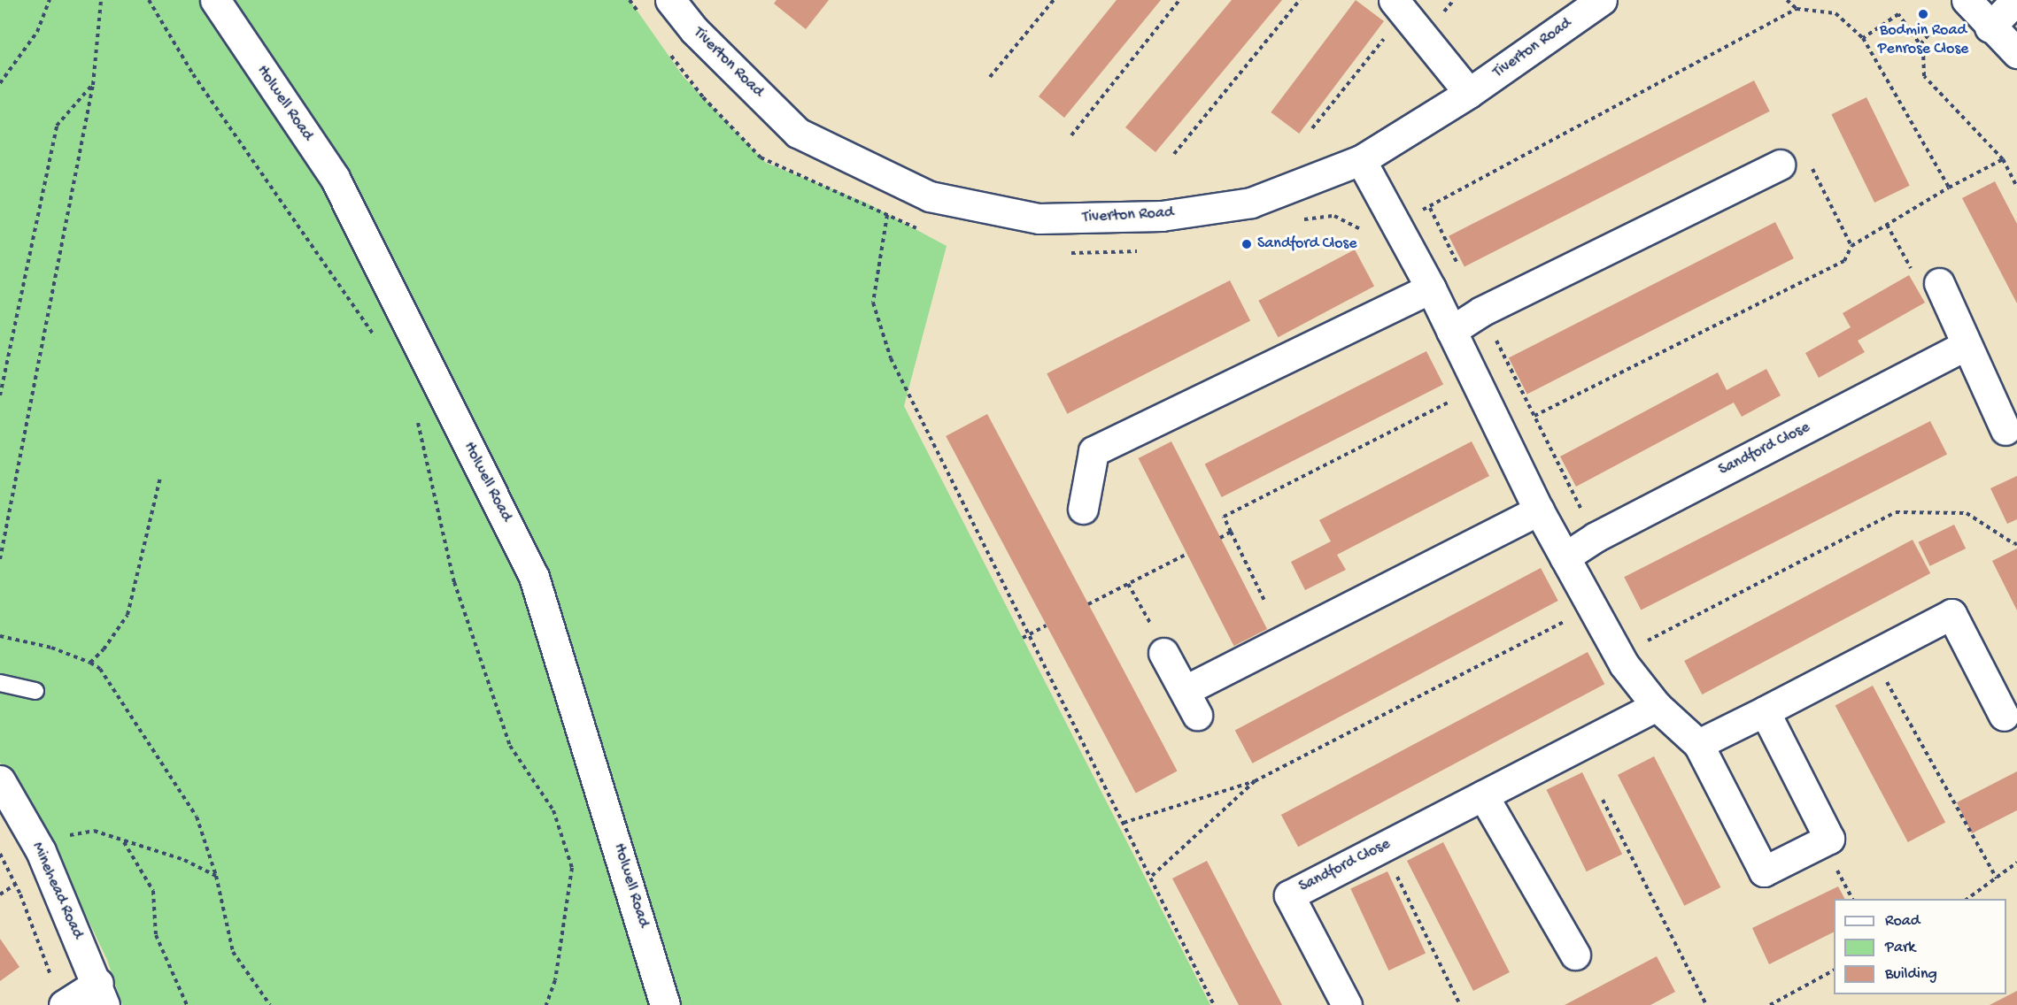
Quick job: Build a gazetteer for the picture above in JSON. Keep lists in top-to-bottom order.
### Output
{
  "streets": {
    "street": [
      "Tiverton Road",
      "Holwell Road",
      "Sandford Close",
      "Minehead Road"
    ]
  },
  "places": ["Bodmin Road Penrose Close", "Sandford Close"],
  "legend": ["Road", "Park", "Building"]
}
